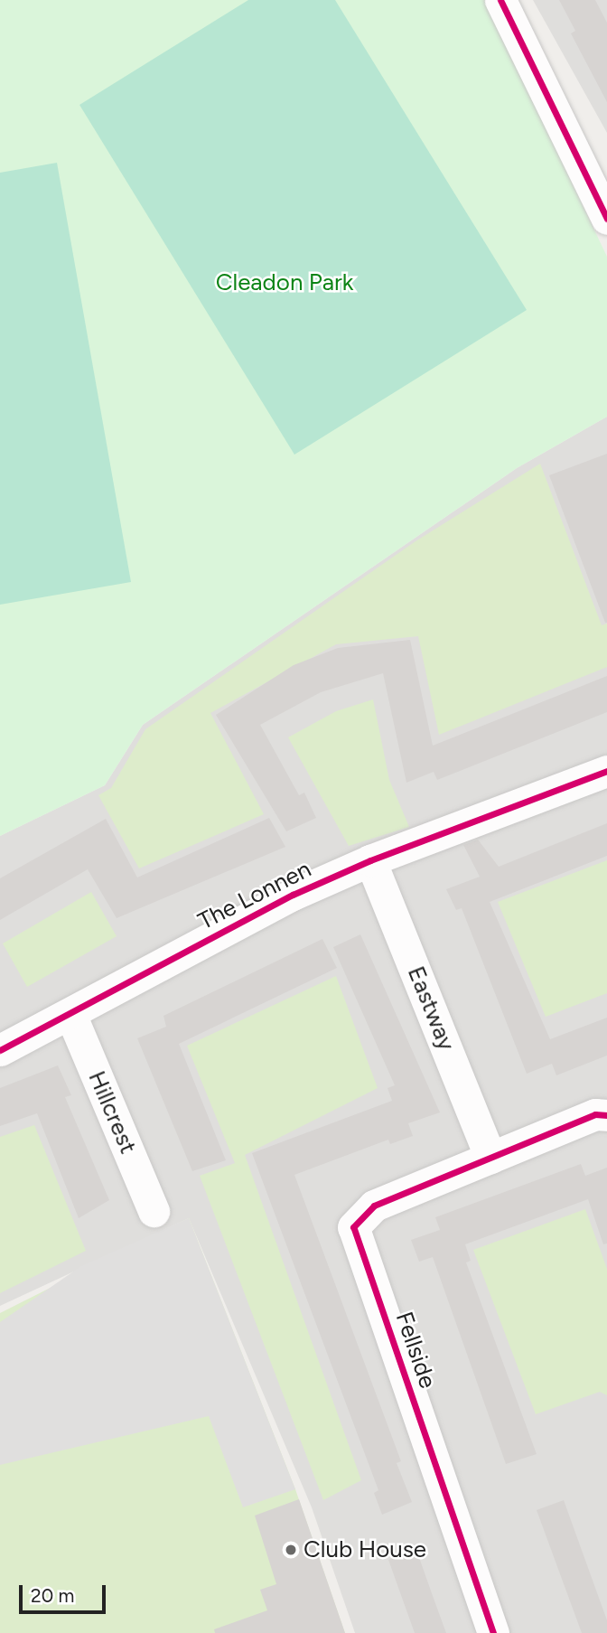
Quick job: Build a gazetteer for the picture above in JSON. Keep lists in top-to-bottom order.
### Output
{
  "streets": {
    "street": [
      "The Lonnen",
      "Eastway",
      "Hillcrest",
      "Fellside"
    ]
  },
  "crossings": [
    ["The Lonnen", "Eastway"],
    ["The Lonnen", "Hillcrest"],
    ["Eastway", "Fellside"]
  ],
  "parks": ["Cleadon Park"],
  "places": ["Club House"],
  "scale_bar": "20 m"
}
